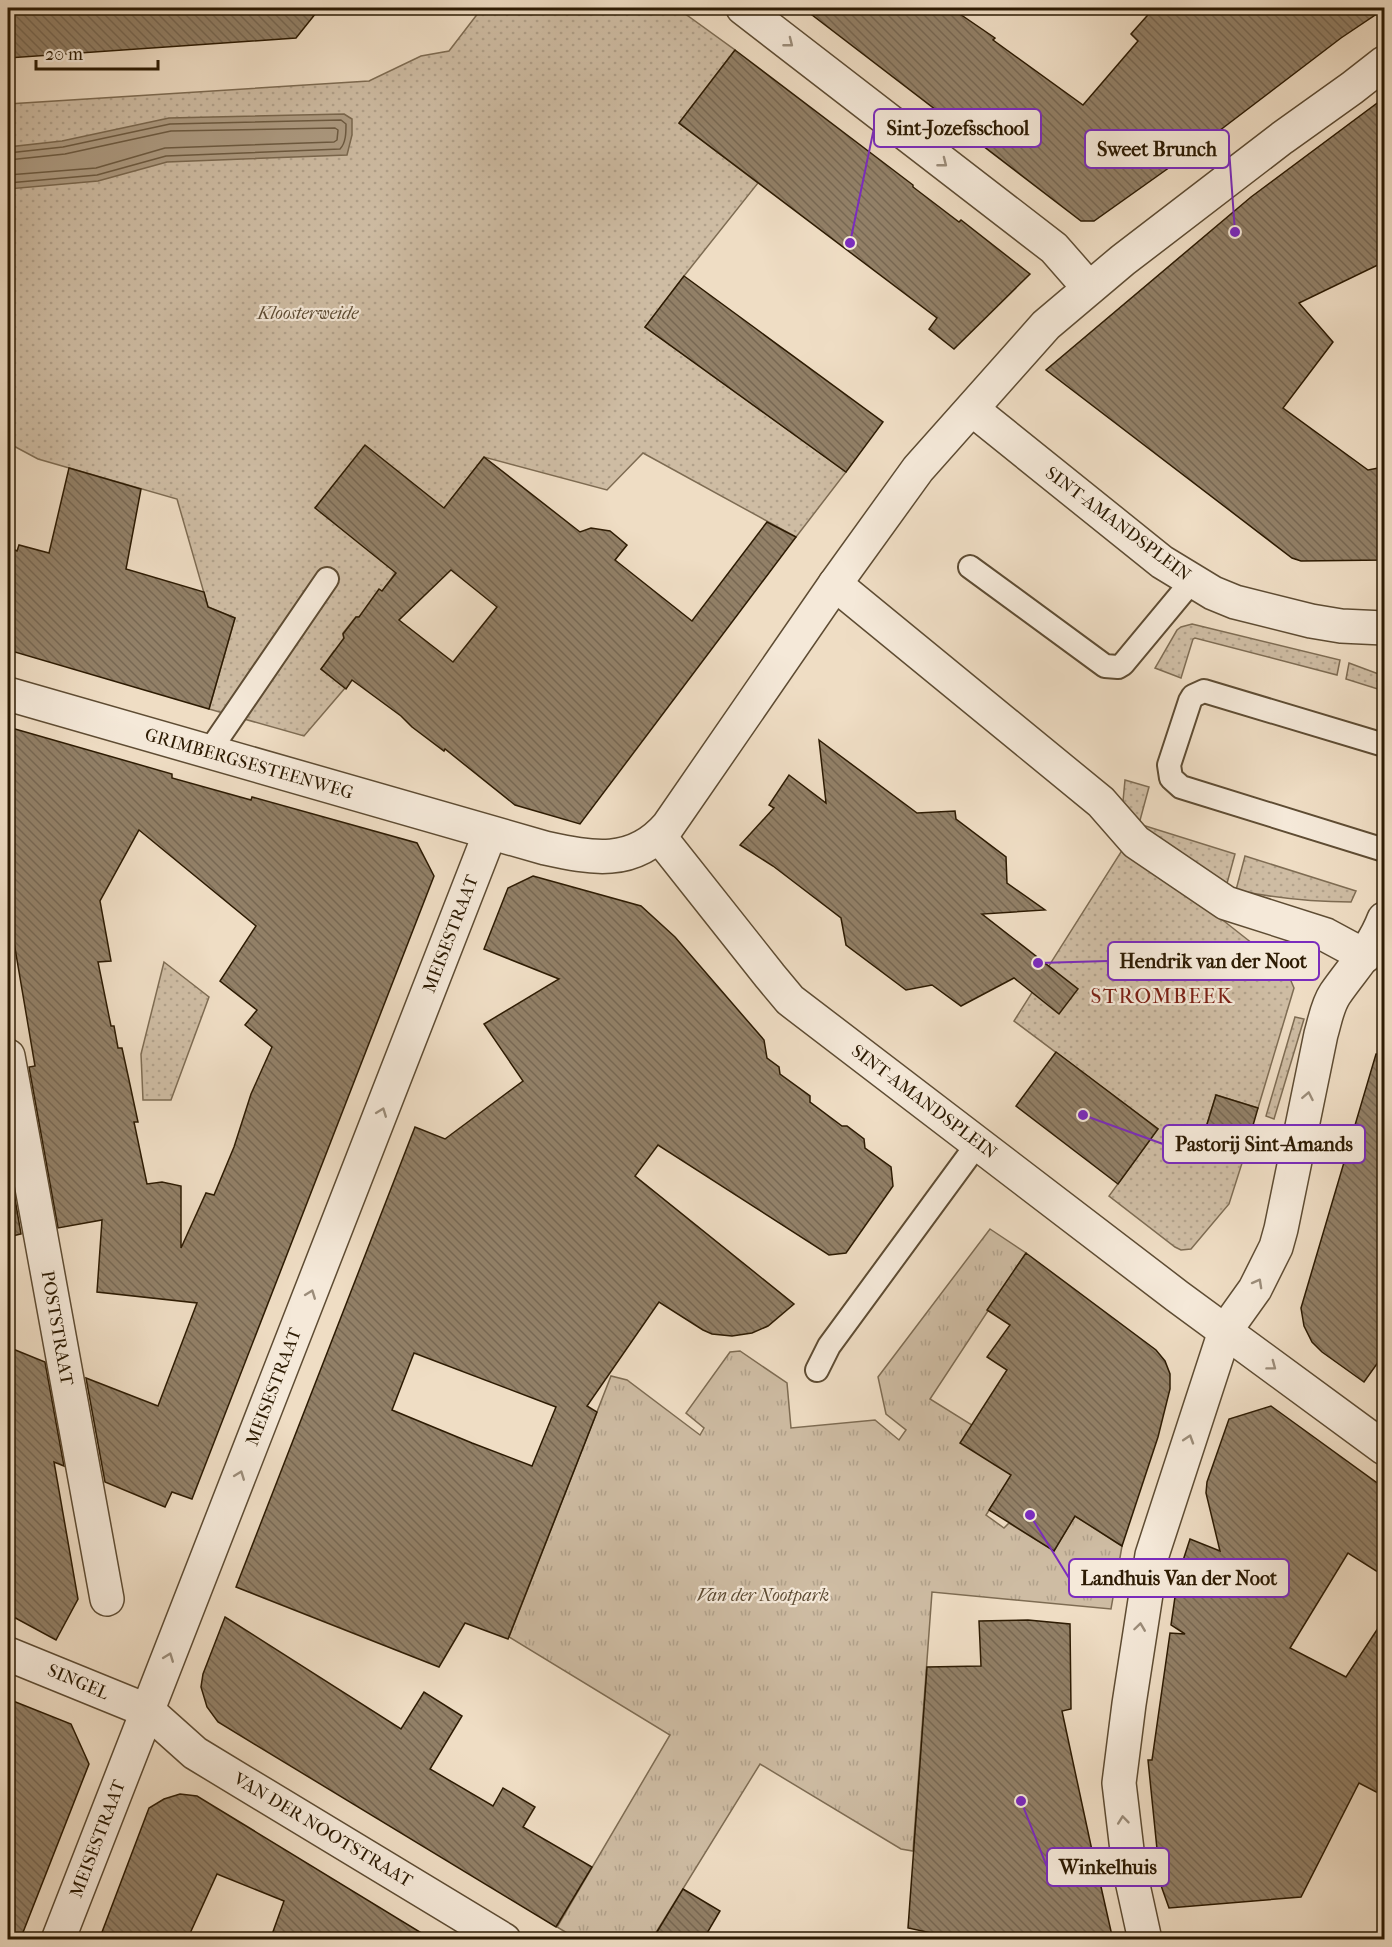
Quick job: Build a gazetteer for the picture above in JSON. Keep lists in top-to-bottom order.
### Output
{
  "streets": {
    "street": [
      "SINT-AMANDSPLEIN",
      "GRIMBERGSESTEENWEG",
      "MEISESTRAAT",
      "POSTSTRAAT",
      "SINGEL",
      "VAN DER NOOTSTRAAT"
    ]
  },
  "crossings": [
    ["GRIMBERGSESTEENWEG", "MEISESTRAAT"],
    ["MEISESTRAAT", "SINGEL"],
    ["MEISESTRAAT", "VAN DER NOOTSTRAAT"],
    ["SINGEL", "VAN DER NOOTSTRAAT"]
  ],
  "one_way": ["MEISESTRAAT"],
  "districts": ["STROMBEEK"],
  "parks": ["Kloosterweide", "Van der Nootpark"],
  "places": [
    "Sweet Brunch",
    "Sint-Jozefsschool",
    "Hendrik van der Noot",
    "Pastorij Sint-Amands",
    "Landhuis Van der Noot",
    "Winkelhuis"
  ],
  "scale_bar": "20 m"
}
